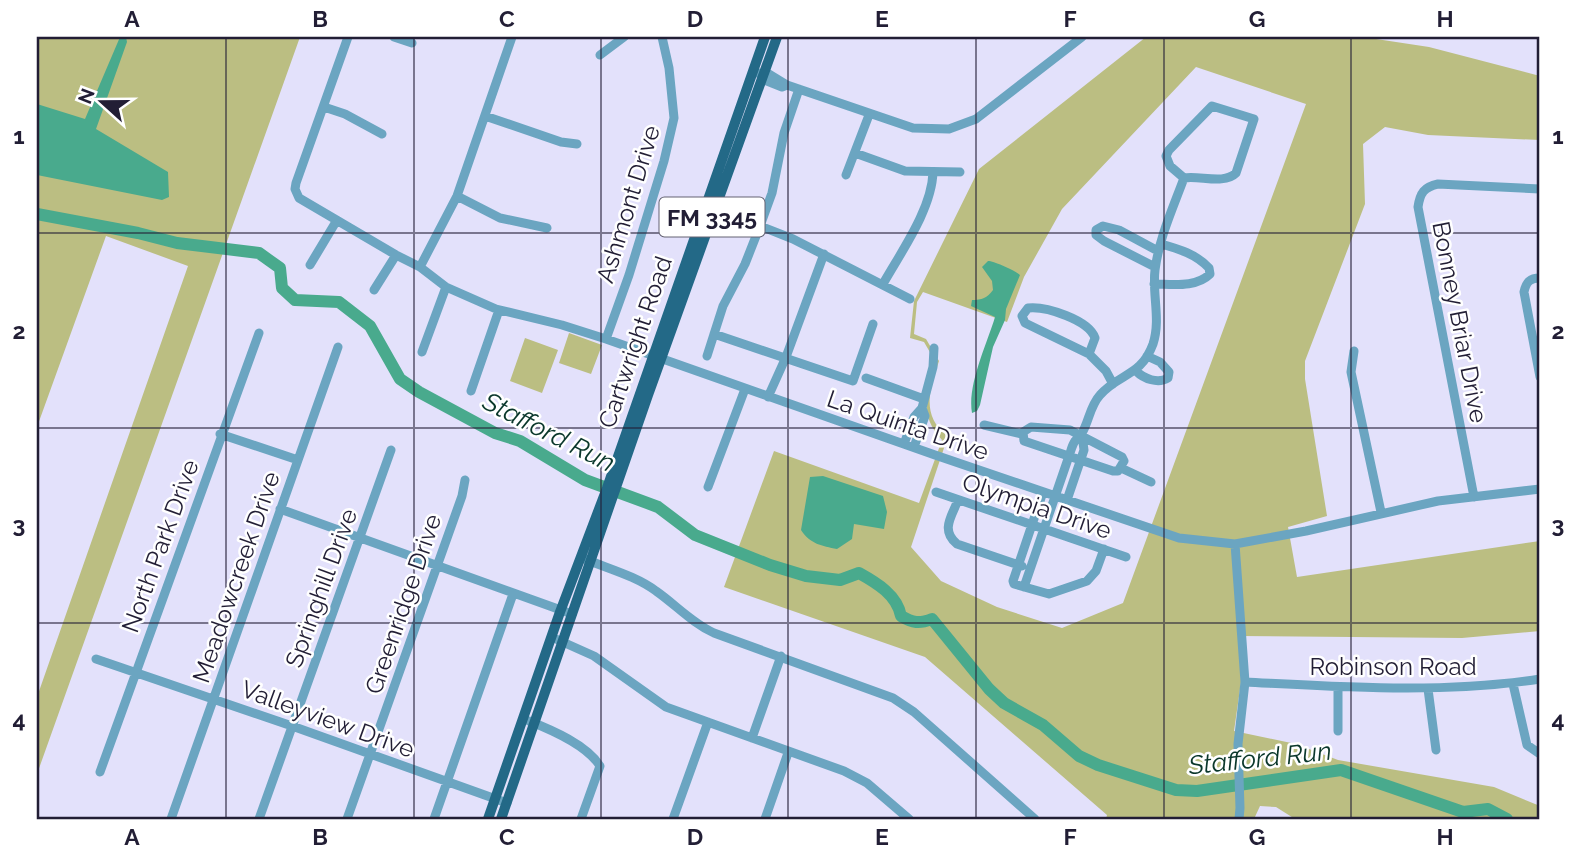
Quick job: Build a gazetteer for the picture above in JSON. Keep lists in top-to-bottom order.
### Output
{
  "streets": {
    "main road": ["FM 3345", "Cartwright Road"],
    "street": [
      "Ashmont Drive",
      "Bonney Briar Drive",
      "La Quinta Drive",
      "Olympia Drive",
      "North Park Drive",
      "Meadowcreek Drive",
      "Springhill Drive",
      "Greenridge Drive",
      "Robinson Road",
      "Valleyview Drive"
    ]
  },
  "crossings": [
    ["Ashmont Drive", "La Quinta Drive"],
    ["Bonney Briar Drive", "La Quinta Drive"],
    ["Cartwright Road", "La Quinta Drive"],
    ["Cartwright Road", "Valleyview Drive"],
    ["North Park Drive", "Valleyview Drive"],
    ["Meadowcreek Drive", "Valleyview Drive"],
    ["Springhill Drive", "Valleyview Drive"],
    ["Greenridge Drive", "Valleyview Drive"]
  ],
  "water": ["Stafford Run"],
  "north": "left",
  "grid": {
    "columns": [
      "A",
      "B",
      "C",
      "D",
      "E",
      "F",
      "G",
      "H"
    ],
    "rows": [
      "1",
      "2",
      "3",
      "4"
    ]
  }
}
